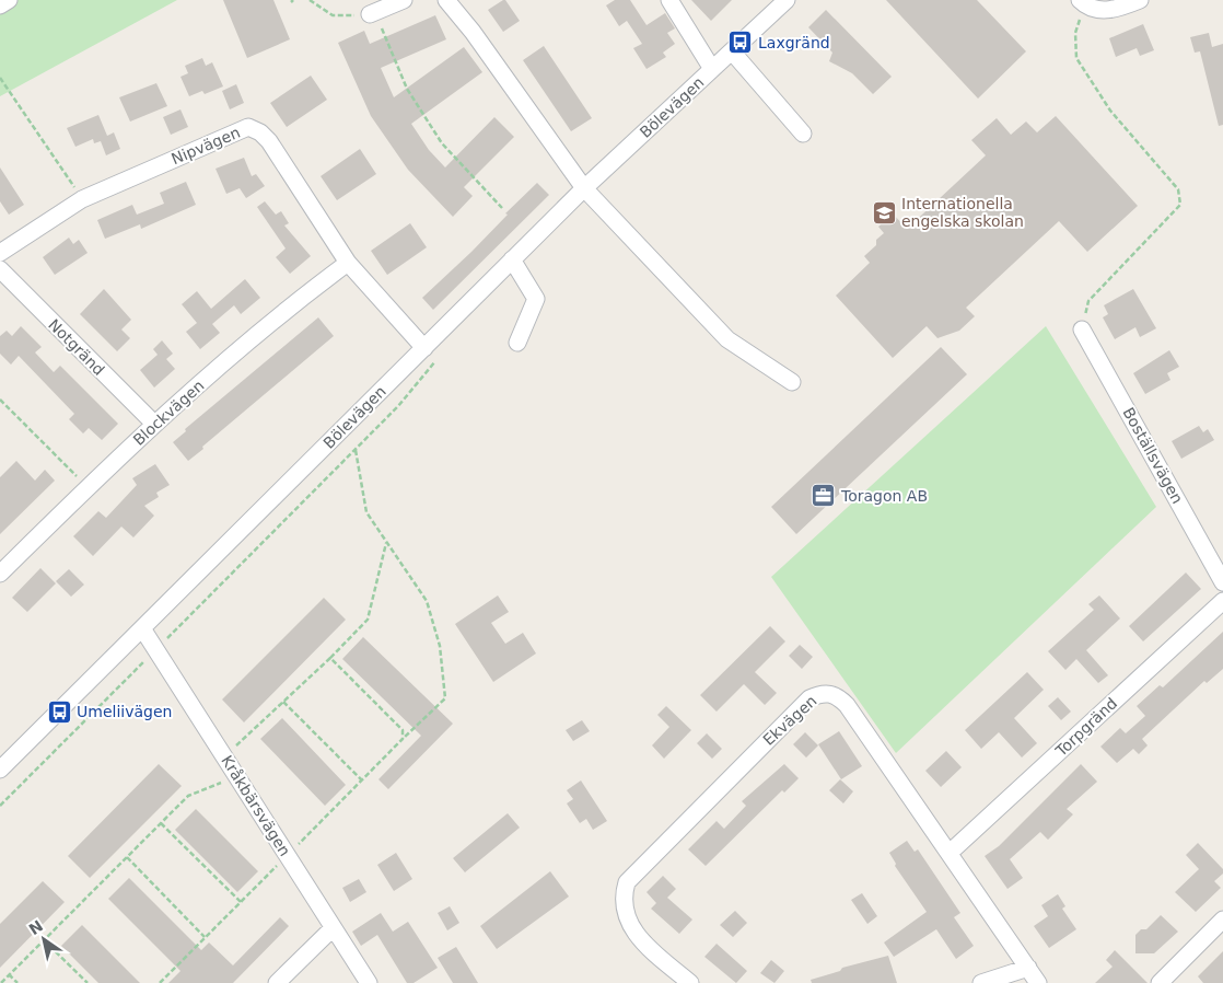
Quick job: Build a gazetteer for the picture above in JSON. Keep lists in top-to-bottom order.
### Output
{
  "streets": {
    "street": [
      "Bölevägen",
      "Nipvägen",
      "Notgränd",
      "Blockvägen",
      "Boställsvägen",
      "Ekvägen",
      "Torpgränd",
      "Kråkbärsvägen"
    ]
  },
  "crossings": [
    ["Bölevägen", "Nipvägen"],
    ["Bölevägen", "Kråkbärsvägen"],
    ["Nipvägen", "Blockvägen"],
    ["Notgränd", "Blockvägen"],
    ["Ekvägen", "Torpgränd"]
  ],
  "places": {
    "bus stop": ["Laxgränd", "Umeliivägen"],
    "school or university": ["Internationella engelska skolan"],
    "office": ["Toragon AB"]
  },
  "north": "top left"
}
